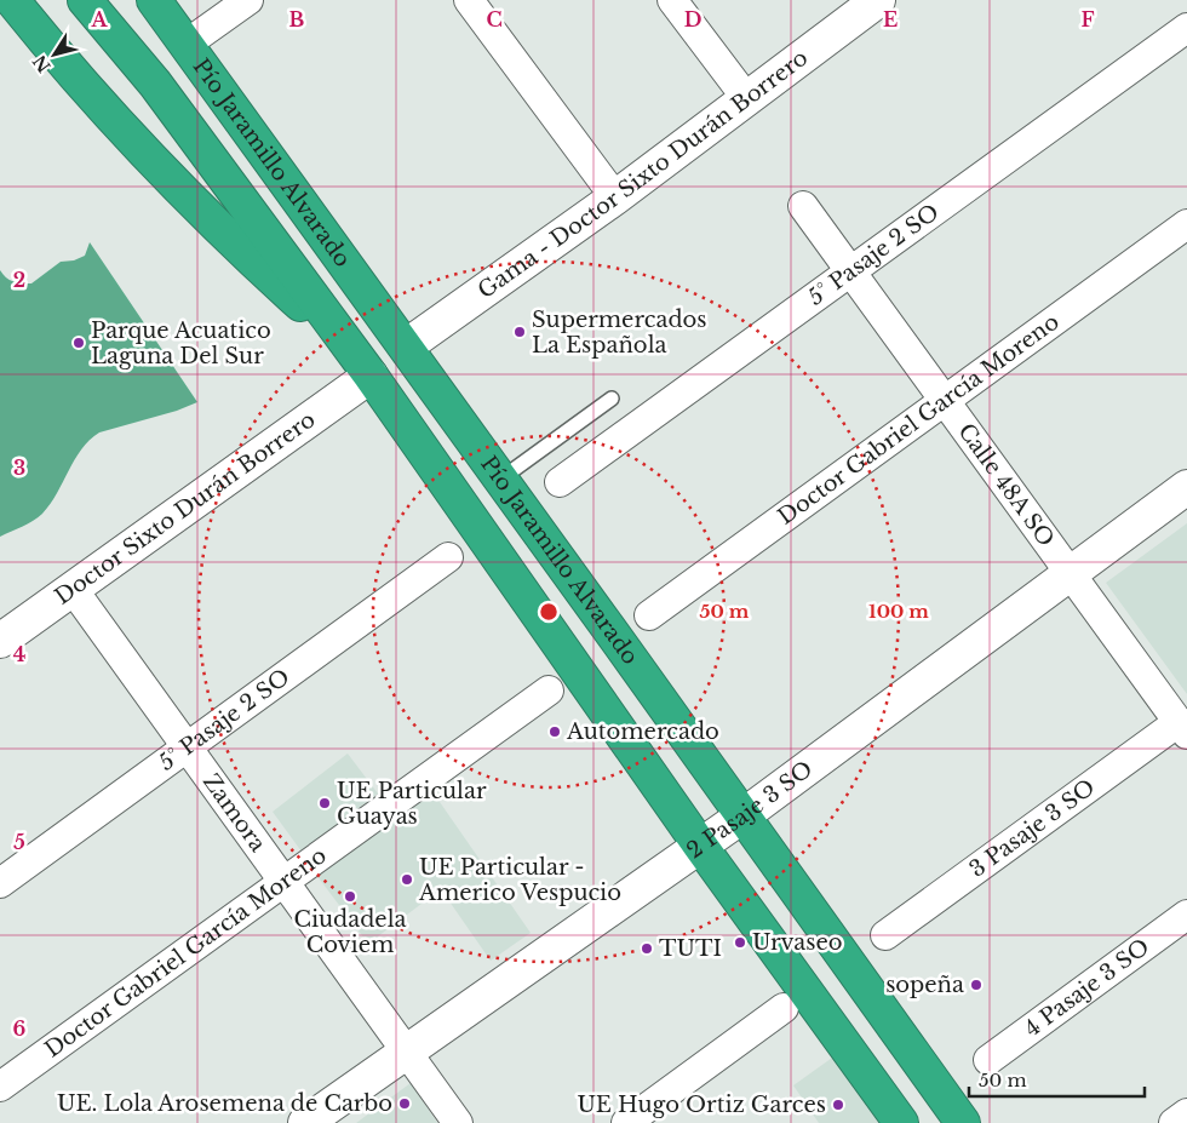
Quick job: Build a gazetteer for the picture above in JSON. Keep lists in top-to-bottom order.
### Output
{
  "streets": {
    "highway": ["Pío Jaramillo Alvarado"],
    "street": [
      "Gama - Doctor Sixto Durán Borrero",
      "5° Pasaje 2 SO",
      "Doctor Gabriel García Moreno",
      "Calle 48A SO",
      "Doctor Sixto Durán Borrero",
      "2 Pasaje 3 SO",
      "Zamora",
      "3 Pasaje 3 SO",
      "4 Pasaje 3 SO"
    ]
  },
  "crossings": [
    ["Pío Jaramillo Alvarado", "Gama - Doctor Sixto Durán Borrero"],
    ["Pío Jaramillo Alvarado", "2 Pasaje 3 SO"],
    ["5° Pasaje 2 SO", "Calle 48A SO"],
    ["5° Pasaje 2 SO", "Zamora"],
    ["Doctor Gabriel García Moreno", "Calle 48A SO"],
    ["Doctor Gabriel García Moreno", "Zamora"],
    ["Calle 48A SO", "2 Pasaje 3 SO"],
    ["Calle 48A SO", "3 Pasaje 3 SO"],
    ["Doctor Sixto Durán Borrero", "Zamora"],
    ["2 Pasaje 3 SO", "Zamora"]
  ],
  "places": [
    "Supermercados La Española",
    "Parque Acuatico Laguna Del Sur",
    "Automercado",
    "UE Particular Guayas",
    "UE Particular - Americo Vespucio",
    "Ciudadela Coviem",
    "Urvaseo",
    "TUTI",
    "sopeña",
    "UE. Lola Arosemena de Carbo",
    "UE Hugo Ortiz Garces"
  ],
  "scale_bar": "50 m",
  "north": "bottom left",
  "grid": {
    "columns": [
      "A",
      "B",
      "C",
      "D",
      "E",
      "F"
    ],
    "rows": [
      "2",
      "3",
      "4",
      "5",
      "6"
    ]
  },
  "rings": ["50 m", "100 m"]
}
